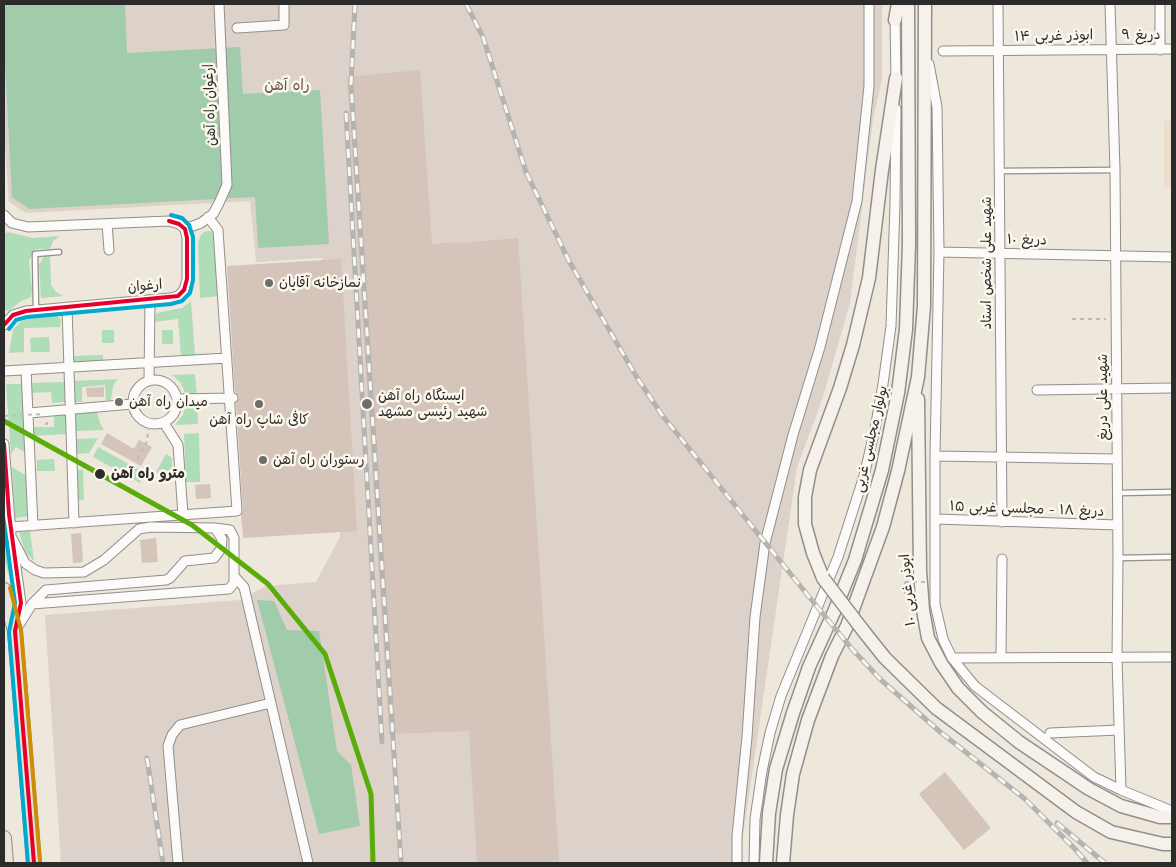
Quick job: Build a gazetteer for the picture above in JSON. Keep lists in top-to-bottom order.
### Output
{
  "streets": {
    "main road": ["بولوار مجلسی غربی", "ابوذر غربی ۱۰"],
    "street": [
      "دریغ ۹",
      "ابوذر غربی ۱۴",
      "ارغوان راه آهن",
      "دریغ ۱۰",
      "شهید علی شخص استاد",
      "ارغوان",
      "شهید علی دریغ",
      "دریغ ۱۸ - مجلسی غربی ۱۵"
    ]
  },
  "crossings": [
    ["دریغ ۹", "ابوذر غربی ۱۴"],
    ["دریغ ۹", "شهید علی دریغ"],
    ["ابوذر غربی ۱۴", "شهید علی شخص استاد"],
    ["ابوذر غربی ۱۴", "شهید علی دریغ"],
    ["دریغ ۱۰", "شهید علی شخص استاد"],
    ["دریغ ۱۰", "شهید علی دریغ"],
    ["شهید علی شخص استاد", "دریغ ۱۸ - مجلسی غربی ۱۵"],
    ["شهید علی دریغ", "دریغ ۱۸ - مجلسی غربی ۱۵"]
  ],
  "districts": ["راه آهن"],
  "places": [
    "نمازخانه آقایان",
    "میدان راه آهن",
    "کافی شاپ راه آهن",
    "ایستگاه راه آهن شهید رئیسی مشهد",
    "رستوران راه آهن",
    "مترو راه آهن"
  ]
}
